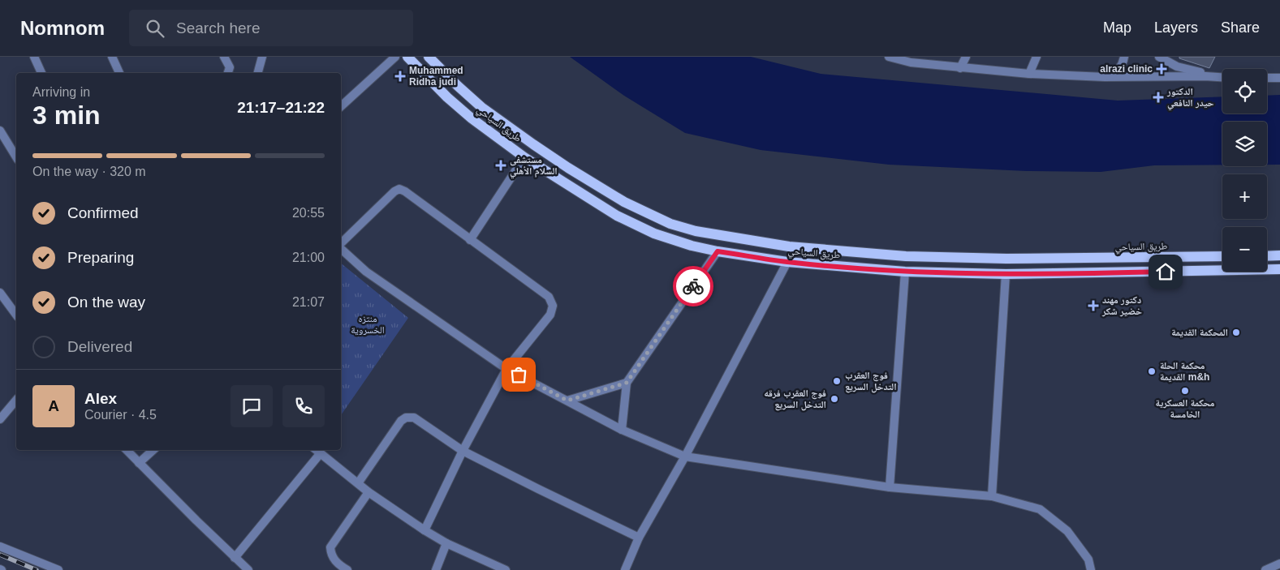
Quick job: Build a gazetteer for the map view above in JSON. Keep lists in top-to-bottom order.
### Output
{
  "streets": {
    "main road": ["طريق السياحي"]
  },
  "parks": ["منتزه الخسروية"],
  "places": {
    "health": [
      "alrazi clinic",
      "Muhammed Ridha judi",
      "الدكتور حيدر النافعي",
      "مستشفى السلام الأهلي",
      "دكتور مهند خضير شكر"
    ],
    "other": [
      "المحكمة القديمة",
      "محكمة الحلة القديمة m&h",
      "فوج العقرب التدخل السريع",
      "محكمة العسكرية الخامسة",
      "فوج العقرب فرقه التدخل السريع"
    ]
  },
  "page": {
    "header": "Nomnom",
    "search": "Search here",
    "nav": ["Map", "Layers", "Share"],
    "map_buttons": ["+", "−"],
    "heading": ["3 min", "Arriving in", "21:17–21:22"],
    "panel": ["Alex", "Courier · 4.5"],
    "bar": "On the way · 320 m",
    "list": [
      ["Confirmed", "20:55"],
      ["Preparing", "21:00"],
      ["On the way", "21:07"],
      "Delivered"
    ],
    "round": "A"
  }
}
